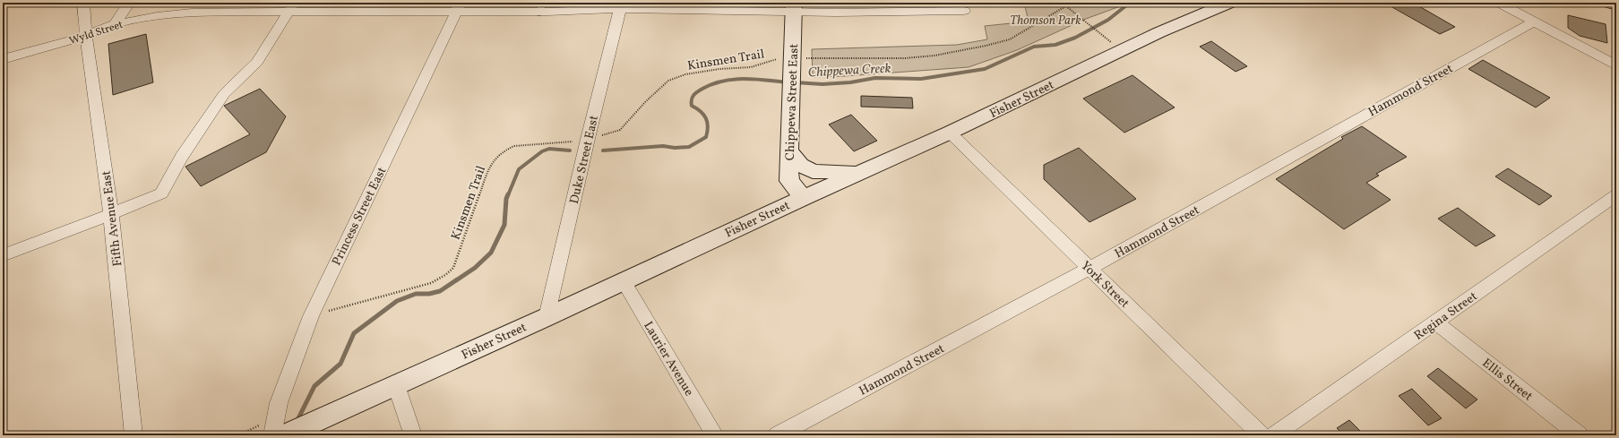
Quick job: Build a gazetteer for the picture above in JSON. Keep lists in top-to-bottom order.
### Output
{
  "streets": {
    "main road": ["Fisher Street", "Chippewa Street East"],
    "street": [
      "Wyld Street",
      "Hammond Street",
      "Duke Street East",
      "Princess Street East",
      "Fifth Avenue East",
      "York Street",
      "Regina Street",
      "Laurier Avenue",
      "Ellis Street"
    ],
    "path": ["Kinsmen Trail"]
  },
  "crossings": [
    ["Wyld Street", "Chippewa Street East"],
    ["Wyld Street", "Duke Street East"],
    ["Wyld Street", "Princess Street East"],
    ["Wyld Street", "Fifth Avenue East"],
    ["Kinsmen Trail", "Chippewa Street East"],
    ["Kinsmen Trail", "Duke Street East"],
    ["Kinsmen Trail", "Princess Street East"],
    ["Hammond Street", "York Street"],
    ["Fisher Street", "Chippewa Street East"],
    ["Fisher Street", "Duke Street East"],
    ["Fisher Street", "Princess Street East"],
    ["Fisher Street", "York Street"],
    ["Fisher Street", "Laurier Avenue"],
    ["Regina Street", "Ellis Street"]
  ],
  "water": ["Chippewa Creek"],
  "parks": ["Thomson Park"]
}
